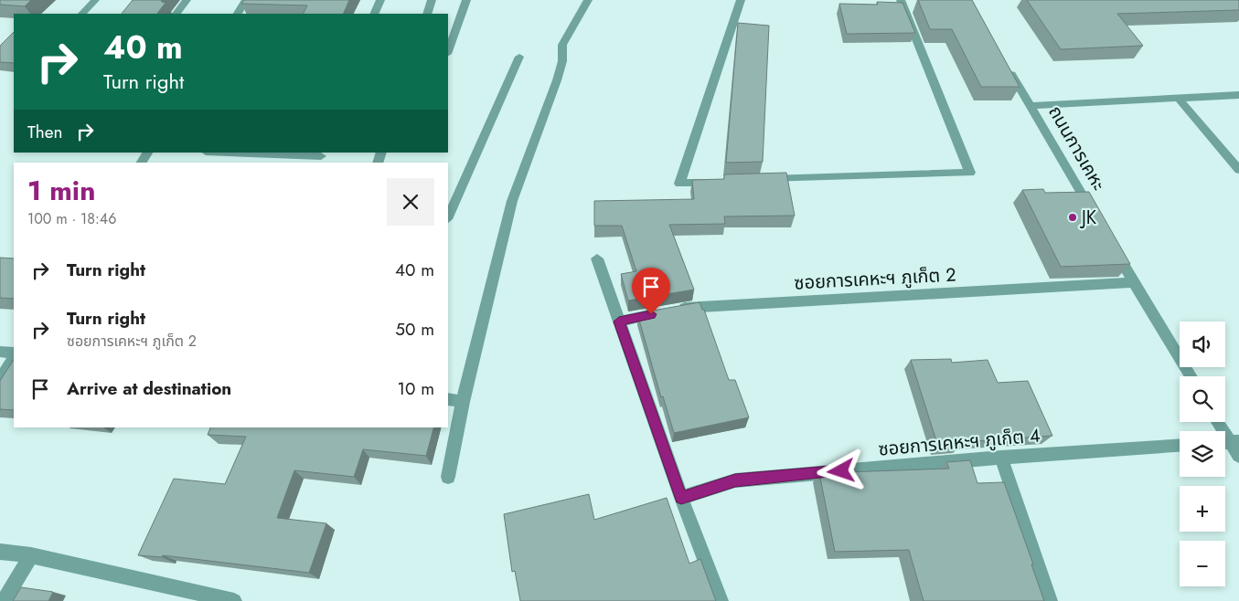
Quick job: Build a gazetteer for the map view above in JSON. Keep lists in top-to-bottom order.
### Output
{
  "streets": {
    "street": ["ถนนการเคหะ", "ซอยการเคหะฯ ภูเก็ต 2", "ซอยการเคหะฯ ภูเก็ต 4"]
  },
  "places": ["JK"],
  "page": {
    "turn": ["40 m", "Turn right"],
    "then": "Then",
    "heading": ["1 min", "100 m · 18:46"],
    "list": [
      {
        "name": "Turn right",
        "value": "40 m"
      },
      {
        "name": "Turn right",
        "note": "ซอยการเคหะฯ ภูเก็ต 2",
        "value": "50 m"
      },
      {
        "name": "Arrive at destination",
        "value": "10 m"
      }
    ],
    "map_buttons": ["+", "−"]
  }
}
